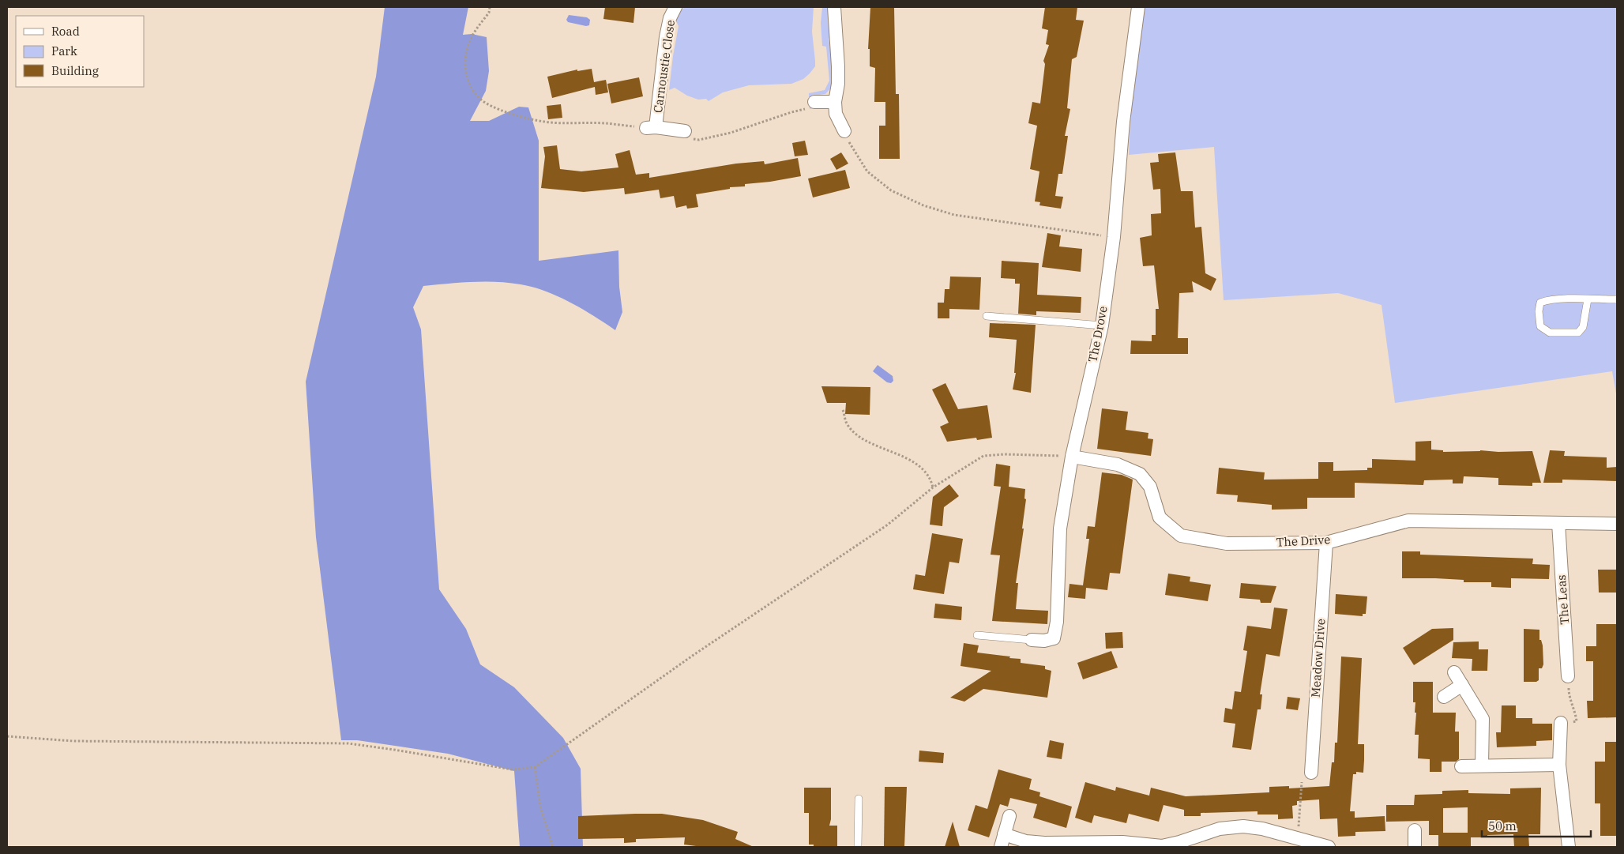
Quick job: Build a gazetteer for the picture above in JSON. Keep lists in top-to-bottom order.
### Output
{
  "streets": {
    "street": [
      "Carnoustie Close",
      "The Drove",
      "The Drive",
      "The Leas",
      "Meadow Drive"
    ]
  },
  "crossings": [
    ["The Drove", "The Drive"],
    ["The Drive", "The Leas"],
    ["The Drive", "Meadow Drive"]
  ],
  "legend": ["Road", "Park", "Building"],
  "scale_bar": "50 m"
}
